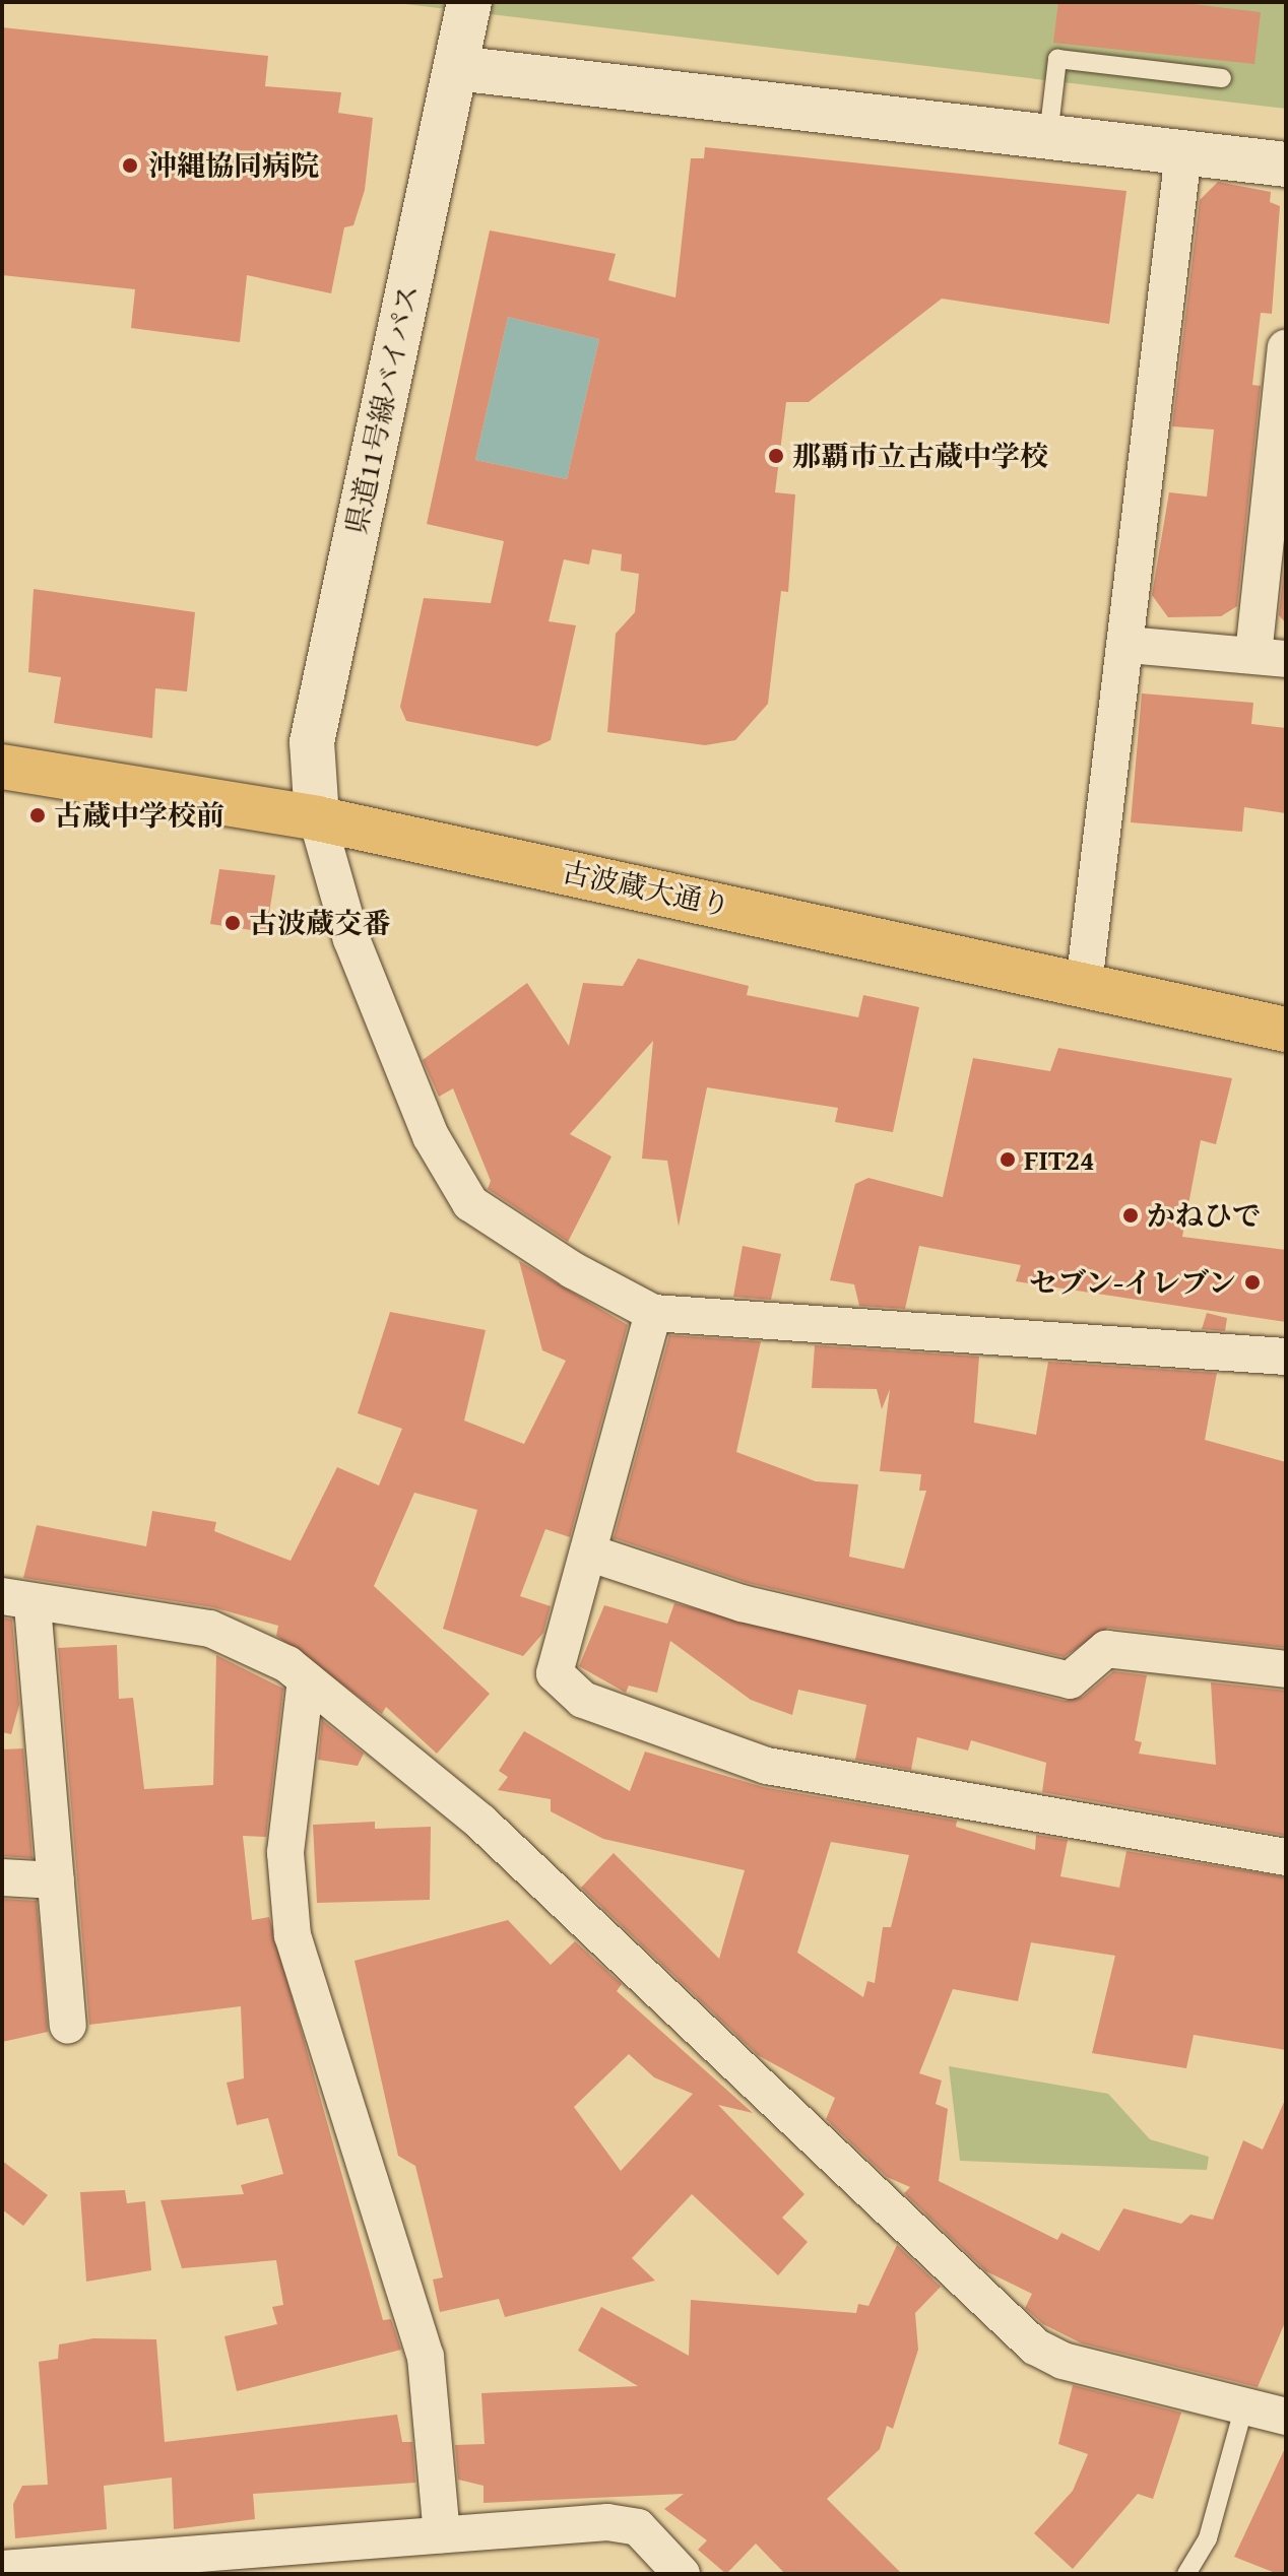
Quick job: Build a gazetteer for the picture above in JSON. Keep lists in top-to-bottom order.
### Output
{
  "streets": {
    "highway": ["古波蔵大通り"],
    "street": ["県道11号線バイパス"]
  },
  "crossings": [
    ["県道11号線バイパス", "古波蔵大通り"]
  ],
  "places": [
    "沖縄協同病院",
    "那覇市立古蔵中学校",
    "古蔵中学校前",
    "古波蔵交番",
    "FIT24",
    "かねひで",
    "セブン-イレブン"
  ]
}
